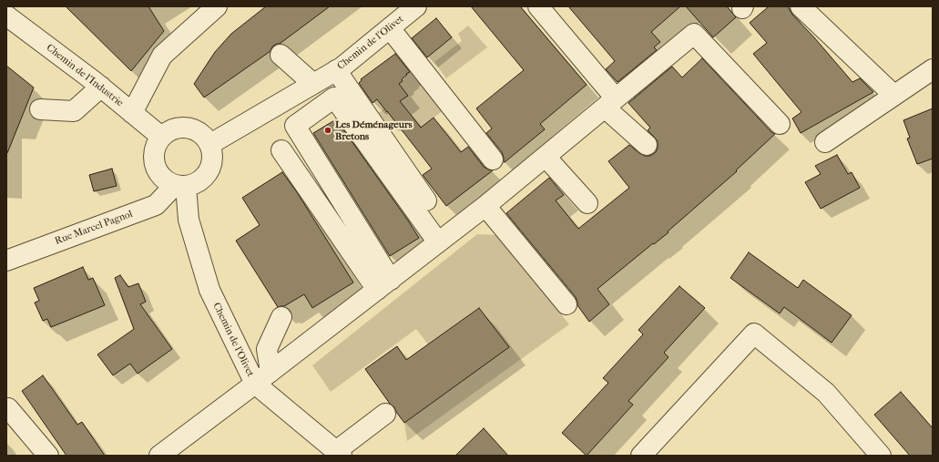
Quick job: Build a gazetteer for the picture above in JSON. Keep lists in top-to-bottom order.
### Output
{
  "streets": {
    "street": ["Chemin de l'Olivet", "Chemin de l'Industrie", "Rue Marcel Pagnol"]
  },
  "crossings": [
    ["Chemin de l'Olivet", "Chemin de l'Industrie"],
    ["Chemin de l'Olivet", "Rue Marcel Pagnol"],
    ["Chemin de l'Industrie", "Rue Marcel Pagnol"]
  ],
  "places": ["Les Déménageurs Bretons"]
}
